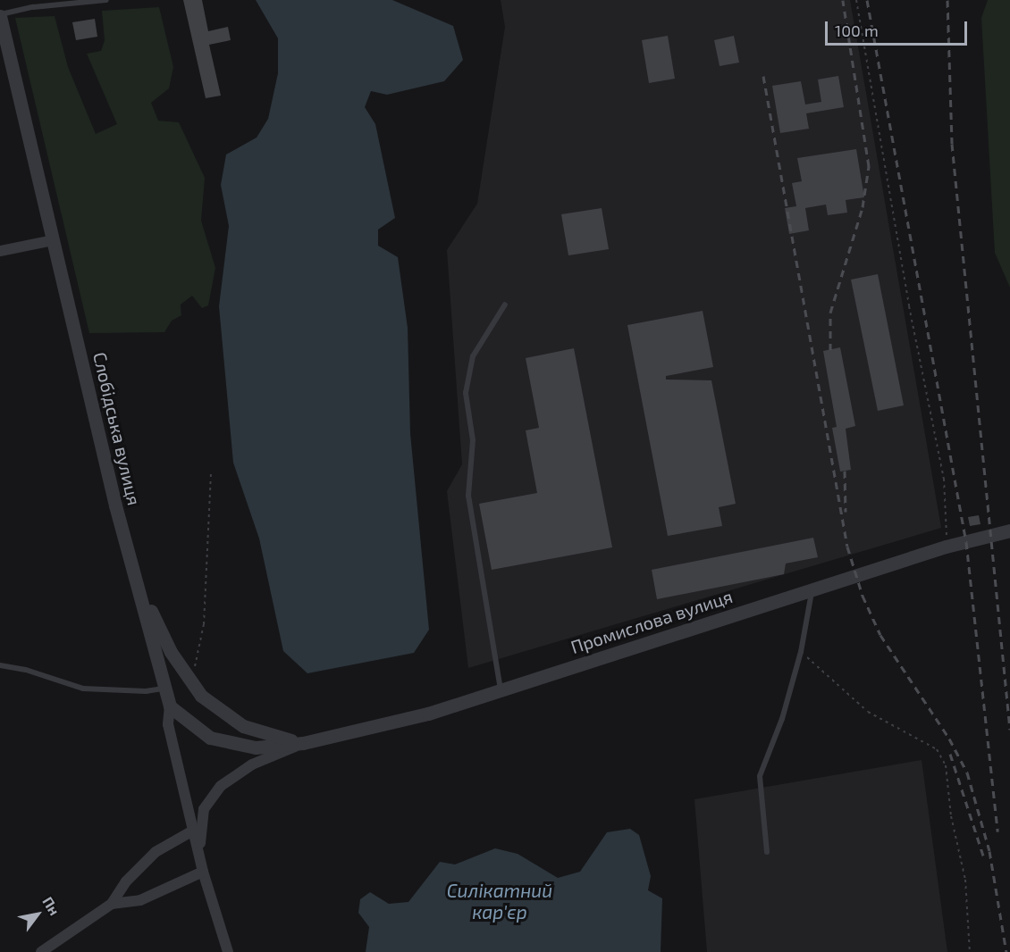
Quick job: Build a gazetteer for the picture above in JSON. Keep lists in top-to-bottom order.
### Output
{
  "streets": {
    "street": ["Слобідська вулиця", "Промислова вулиця"]
  },
  "water": ["Силікатний кар'єр"],
  "scale_bar": "100 m",
  "north": "top right"
}
